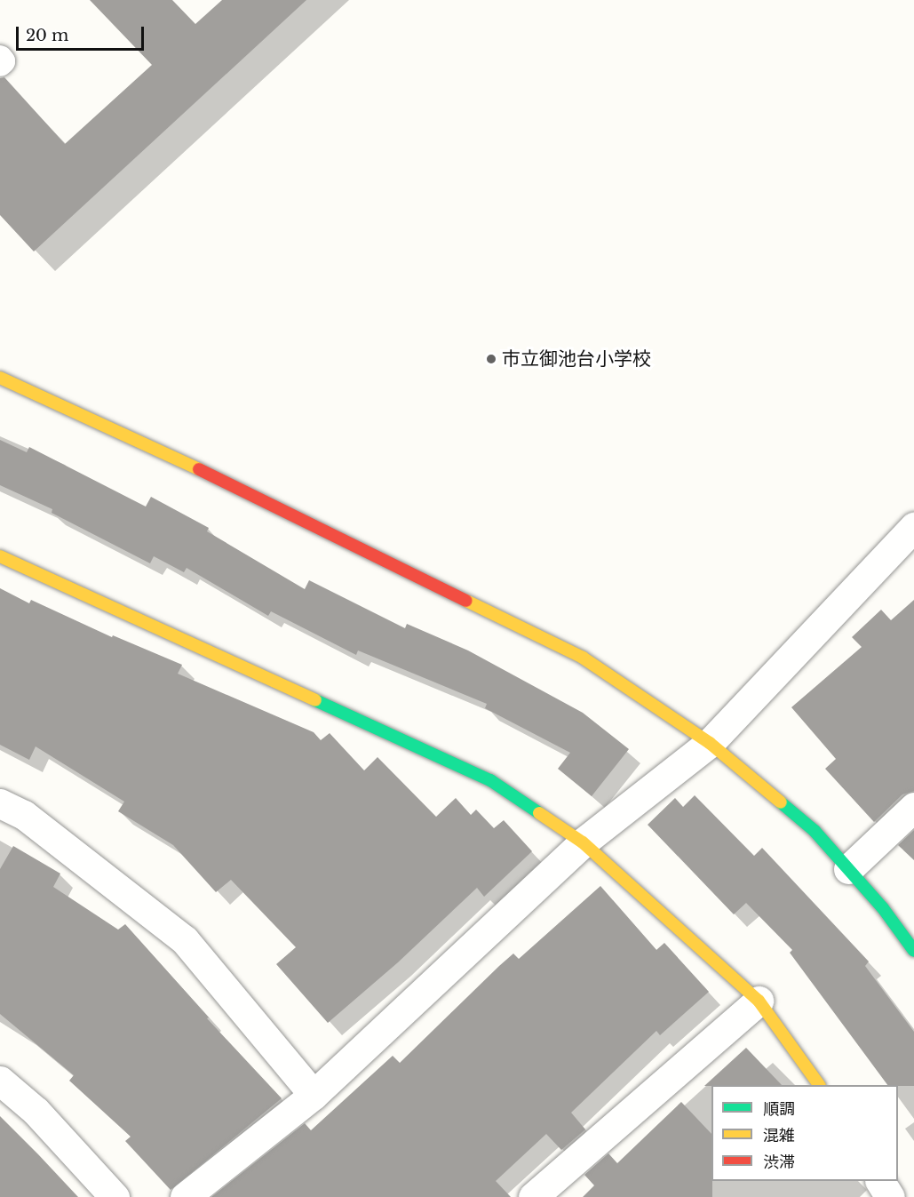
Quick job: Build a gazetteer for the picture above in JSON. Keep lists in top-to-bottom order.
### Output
{
  "places": ["市立御池台小学校"],
  "legend": ["順調", "混雑", "渋滞"],
  "scale_bar": "20 m"
}
